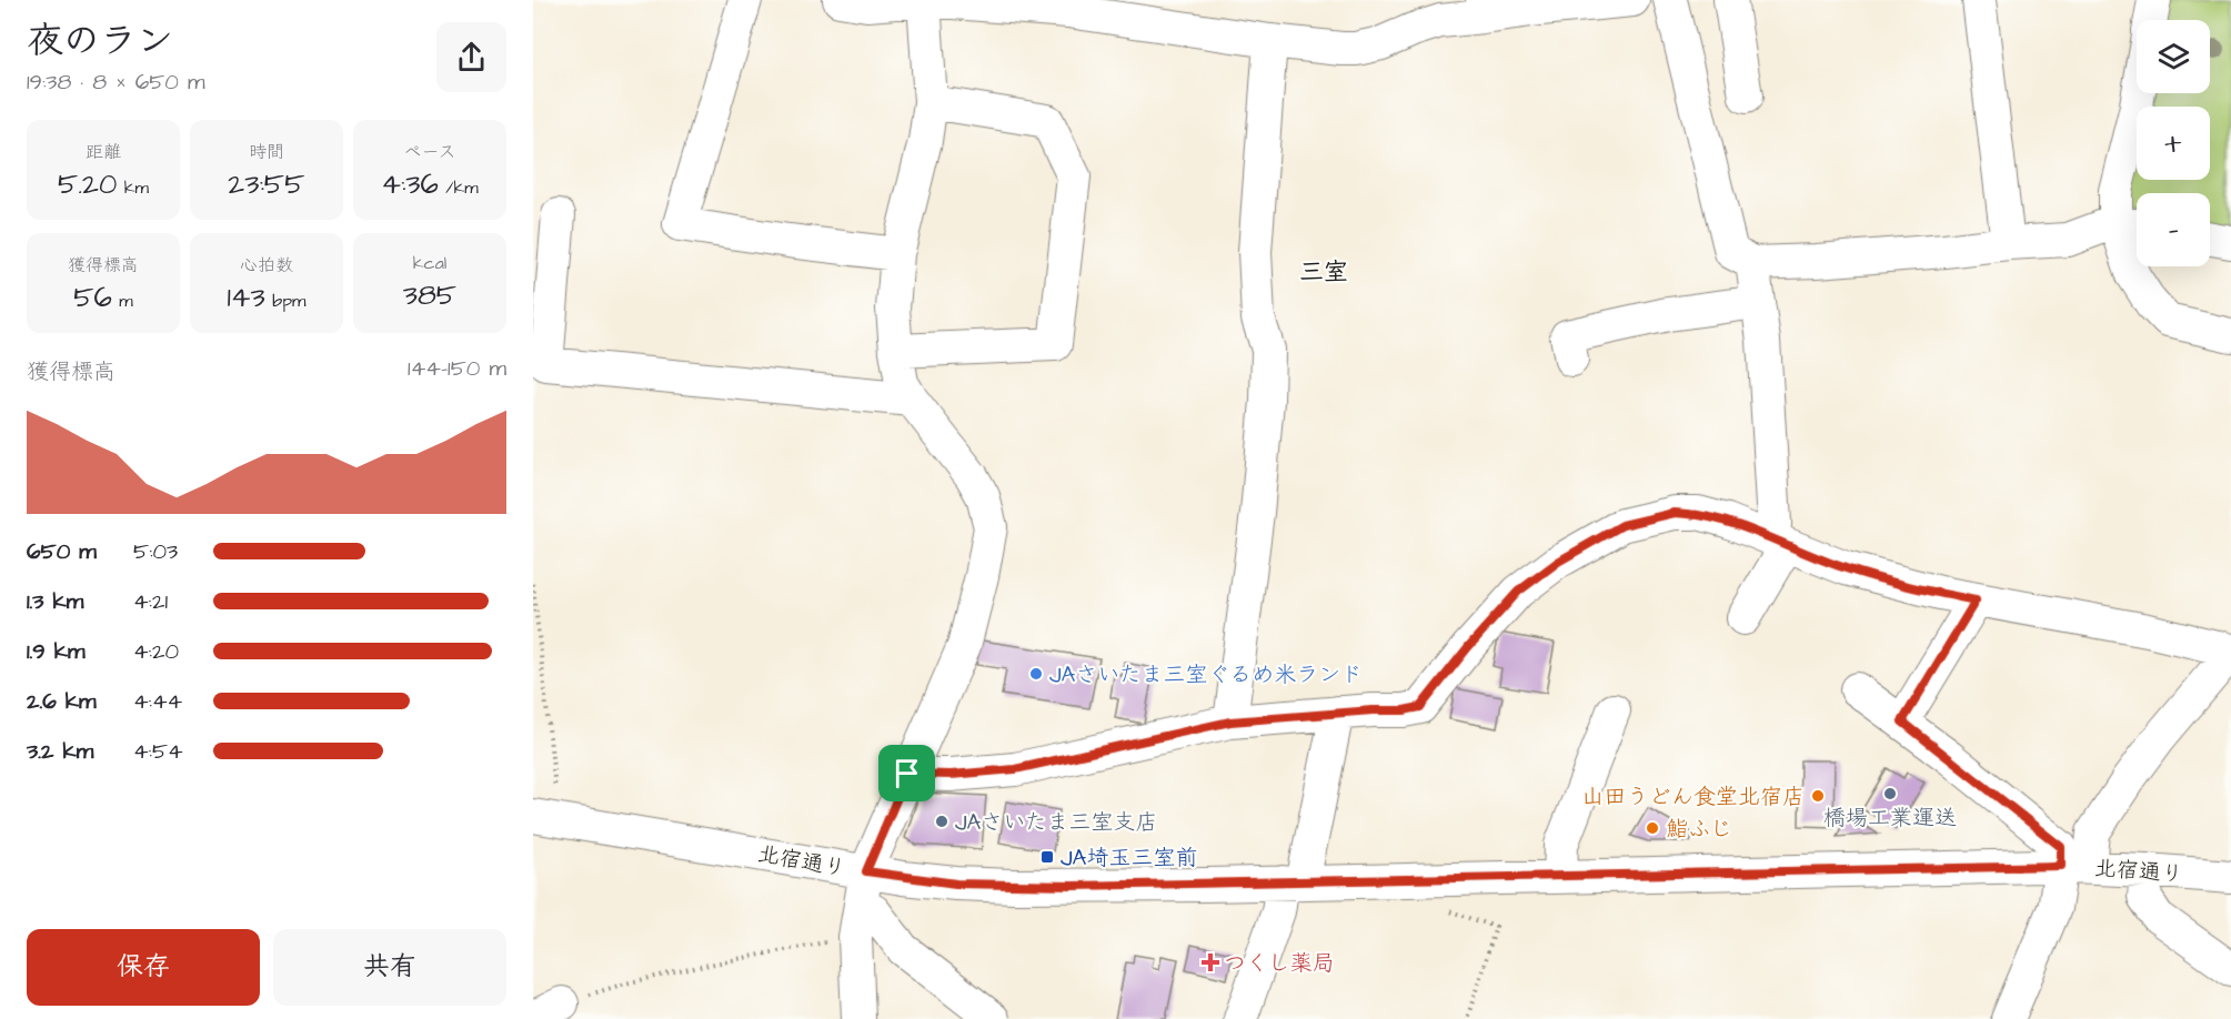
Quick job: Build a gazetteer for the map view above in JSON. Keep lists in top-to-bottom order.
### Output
{
  "streets": {
    "street": ["北宿通り"]
  },
  "districts": ["三室"],
  "places": {
    "other": [
      "JAさいたま三室ぐるめ米ランド",
      "橋場工業運送",
      "山田うどん食堂北宿店",
      "JAさいたま三室支店",
      "鮨ふじ"
    ],
    "transit": ["JA埼玉三室前"],
    "health": ["つくし薬局"]
  },
  "page": {
    "heading": ["夜のラン", "19:38 · 8 × 650 m"],
    "map_buttons": ["+", "−"],
    "stats": [
      ["距離", "5.20 km"],
      ["時間", "23:55"],
      ["ペース", "4:36 /km"],
      ["獲得標高", "56 m"],
      ["心拍数", "143 bpm"],
      ["kcal", "385"]
    ],
    "chart": ["獲得標高", "144–150 m"],
    "list": [
      {
        "name": "650 m",
        "note": "5:03"
      },
      {
        "name": "1.3 km",
        "note": "4:21"
      },
      {
        "name": "1.9 km",
        "note": "4:20"
      },
      {
        "name": "2.6 km",
        "note": "4:44"
      },
      {
        "name": "3.2 km",
        "note": "4:54"
      }
    ],
    "buttons": ["保存", "共有"]
  }
}
